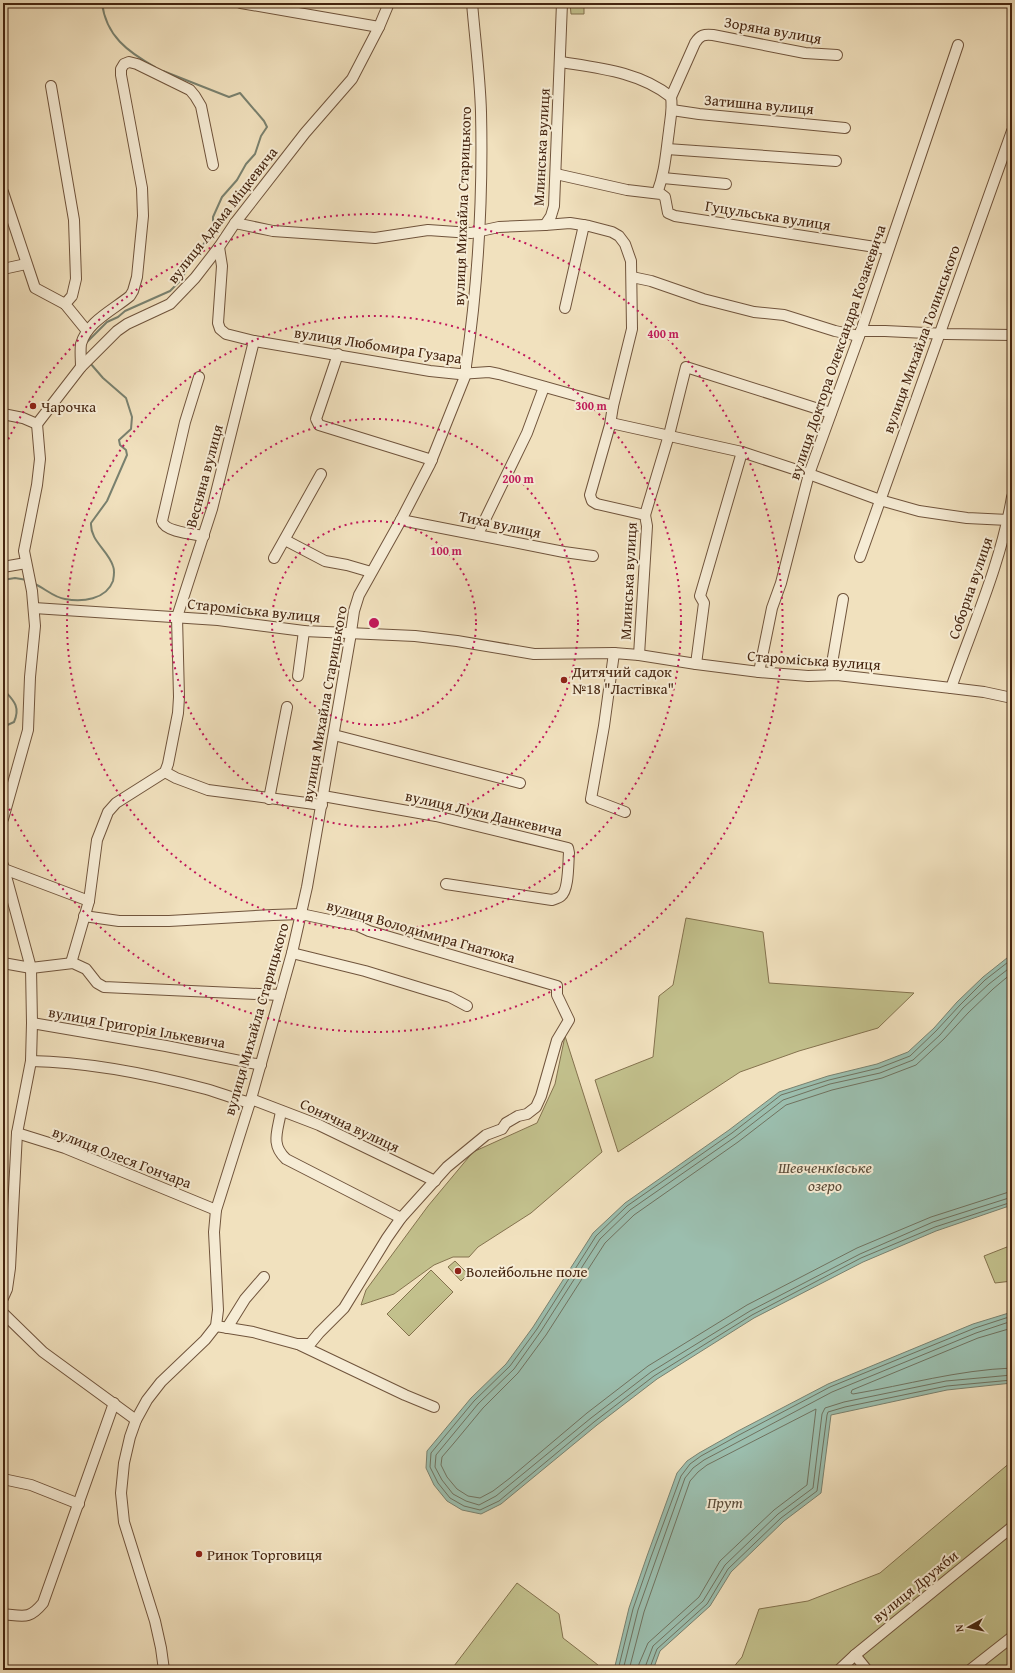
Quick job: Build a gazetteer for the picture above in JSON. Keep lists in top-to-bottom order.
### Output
{
  "streets": {
    "street": [
      "Зоряна вулиця",
      "Затишна вулиця",
      "Млинська вулиця",
      "вулиця Михайла Старицького",
      "вулиця Адама Міцкевича",
      "Гуцульська вулиця",
      "вулиця Михайла Голинського",
      "вулиця Любомира Гузара",
      "вулиця Доктора Олександра Козакевича",
      "Весняна вулиця",
      "Тиха вулиця",
      "Соборна вулиця",
      "Староміська вулиця",
      "вулиця Луки Данкевича",
      "вулиця Володимира Гнатюка",
      "вулиця Григорія Ількевича",
      "Сонячна вулиця",
      "вулиця Олеся Гончара",
      "вулиця Дружби"
    ]
  },
  "crossings": [
    ["Млинська вулиця", "вулиця Любомира Гузара"],
    ["Млинська вулиця", "Староміська вулиця"],
    ["вулиця Михайла Старицького", "вулиця Любомира Гузара"],
    ["вулиця Михайла Старицького", "Тиха вулиця"],
    ["вулиця Михайла Старицького", "Староміська вулиця"],
    ["вулиця Михайла Старицького", "вулиця Луки Данкевича"],
    ["вулиця Михайла Старицького", "вулиця Володимира Гнатюка"],
    ["вулиця Михайла Старицького", "вулиця Григорія Ількевича"],
    ["вулиця Михайла Старицького", "Сонячна вулиця"],
    ["вулиця Михайла Старицького", "вулиця Олеся Гончара"],
    ["вулиця Адама Міцкевича", "вулиця Любомира Гузара"],
    ["Гуцульська вулиця", "вулиця Доктора Олександра Козакевича"],
    ["вулиця Любомира Гузара", "Весняна вулиця"],
    ["вулиця Доктора Олександра Козакевича", "Староміська вулиця"],
    ["Весняна вулиця", "Староміська вулиця"],
    ["Весняна вулиця", "вулиця Луки Данкевича"],
    ["Соборна вулиця", "Староміська вулиця"],
    ["вулиця Володимира Гнатюка", "Сонячна вулиця"]
  ],
  "water": ["Шевченківське озеро", "Прут"],
  "places": [
    "Чарочка",
    "Дитячий садок №18 \"Ластівка\"",
    "Волейбольне поле",
    "Ринок Торговиця"
  ],
  "north": "left",
  "rings": [
    "400 m",
    "300 m",
    "200 m",
    "100 m"
  ]
}
